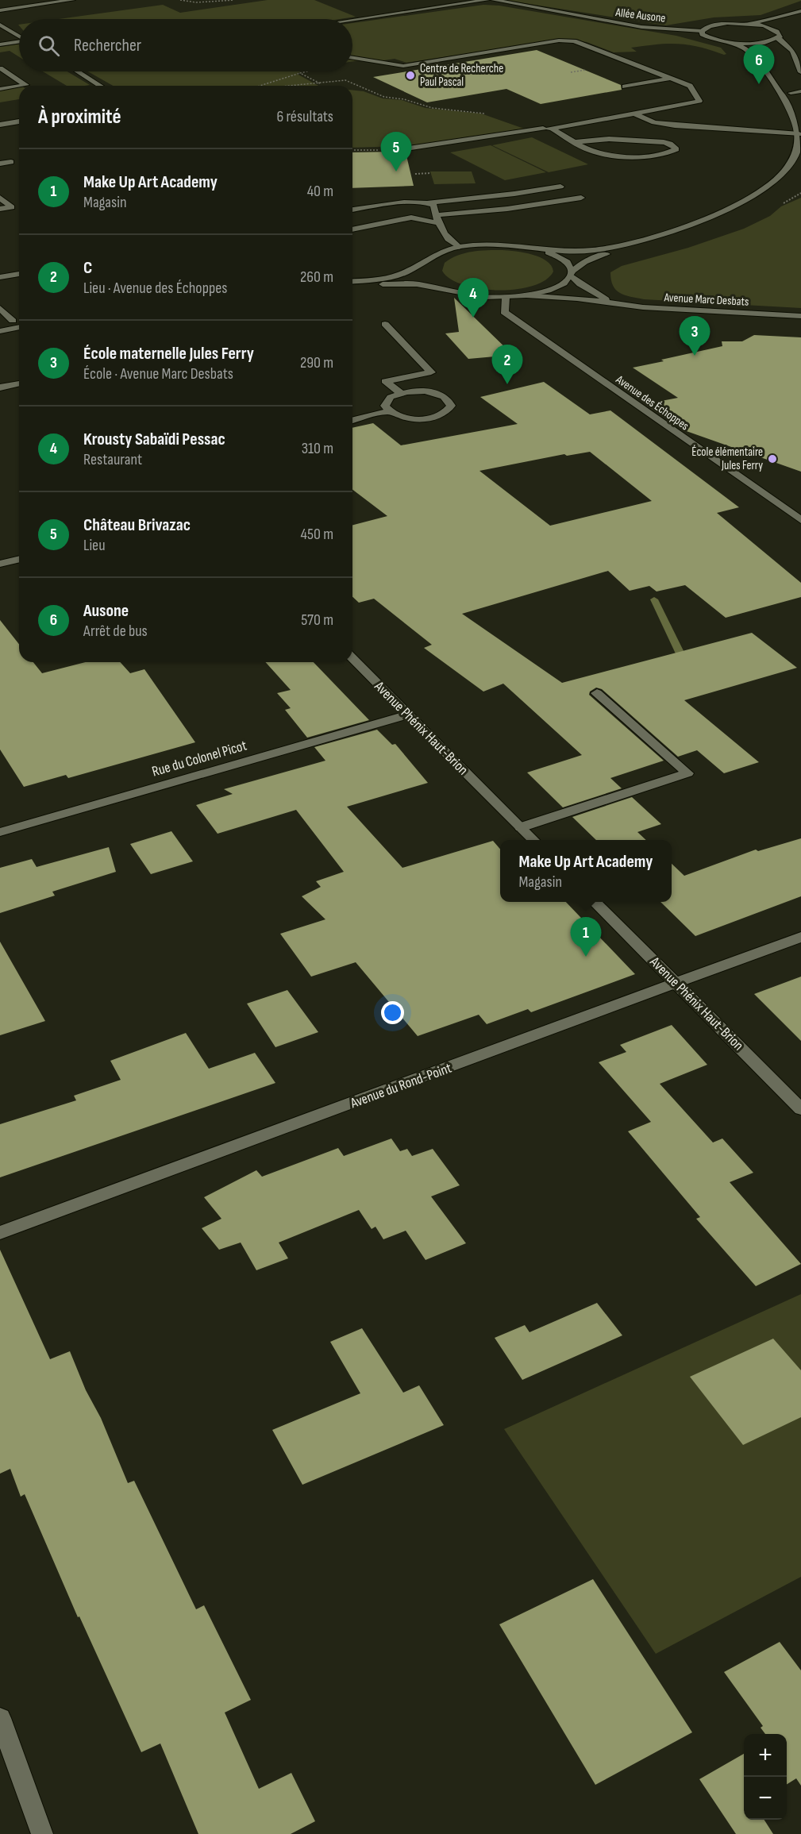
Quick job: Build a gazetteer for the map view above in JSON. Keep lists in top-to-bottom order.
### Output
{
  "streets": {
    "street": [
      "Allée Ausone",
      "Avenue Marc Desbats",
      "Avenue des Échoppes",
      "Avenue Phénix Haut-Brion",
      "Rue du Colonel Picot",
      "Avenue du Rond-Point"
    ]
  },
  "crossings": [
    ["Avenue Phénix Haut-Brion", "Rue du Colonel Picot"],
    ["Avenue Phénix Haut-Brion", "Avenue du Rond-Point"]
  ],
  "places": ["Centre de Recherche Paul Pascal", "École élémentaire Jules Ferry"],
  "page": {
    "search": "Rechercher",
    "pins": [
      "6",
      "5",
      "4",
      "3",
      "2",
      "1"
    ],
    "heading": ["À proximité", "6 résultats"],
    "list": [
      {
        "mark": "1",
        "name": "Make Up Art Academy",
        "note": "Magasin",
        "value": "40 m"
      },
      {
        "mark": "2",
        "name": "C",
        "note": "Lieu · Avenue des Échoppes",
        "value": "260 m"
      },
      {
        "mark": "3",
        "name": "École maternelle Jules Ferry",
        "note": "École · Avenue Marc Desbats",
        "value": "290 m"
      },
      {
        "mark": "4",
        "name": "Krousty Sabaïdi Pessac",
        "note": "Restaurant",
        "value": "310 m"
      },
      {
        "mark": "5",
        "name": "Château Brivazac",
        "note": "Lieu",
        "value": "450 m"
      },
      {
        "mark": "6",
        "name": "Ausone",
        "note": "Arrêt de bus",
        "value": "570 m"
      }
    ],
    "popup": ["Make Up Art Academy", "Magasin"],
    "map_buttons": ["+", "−"]
  }
}
